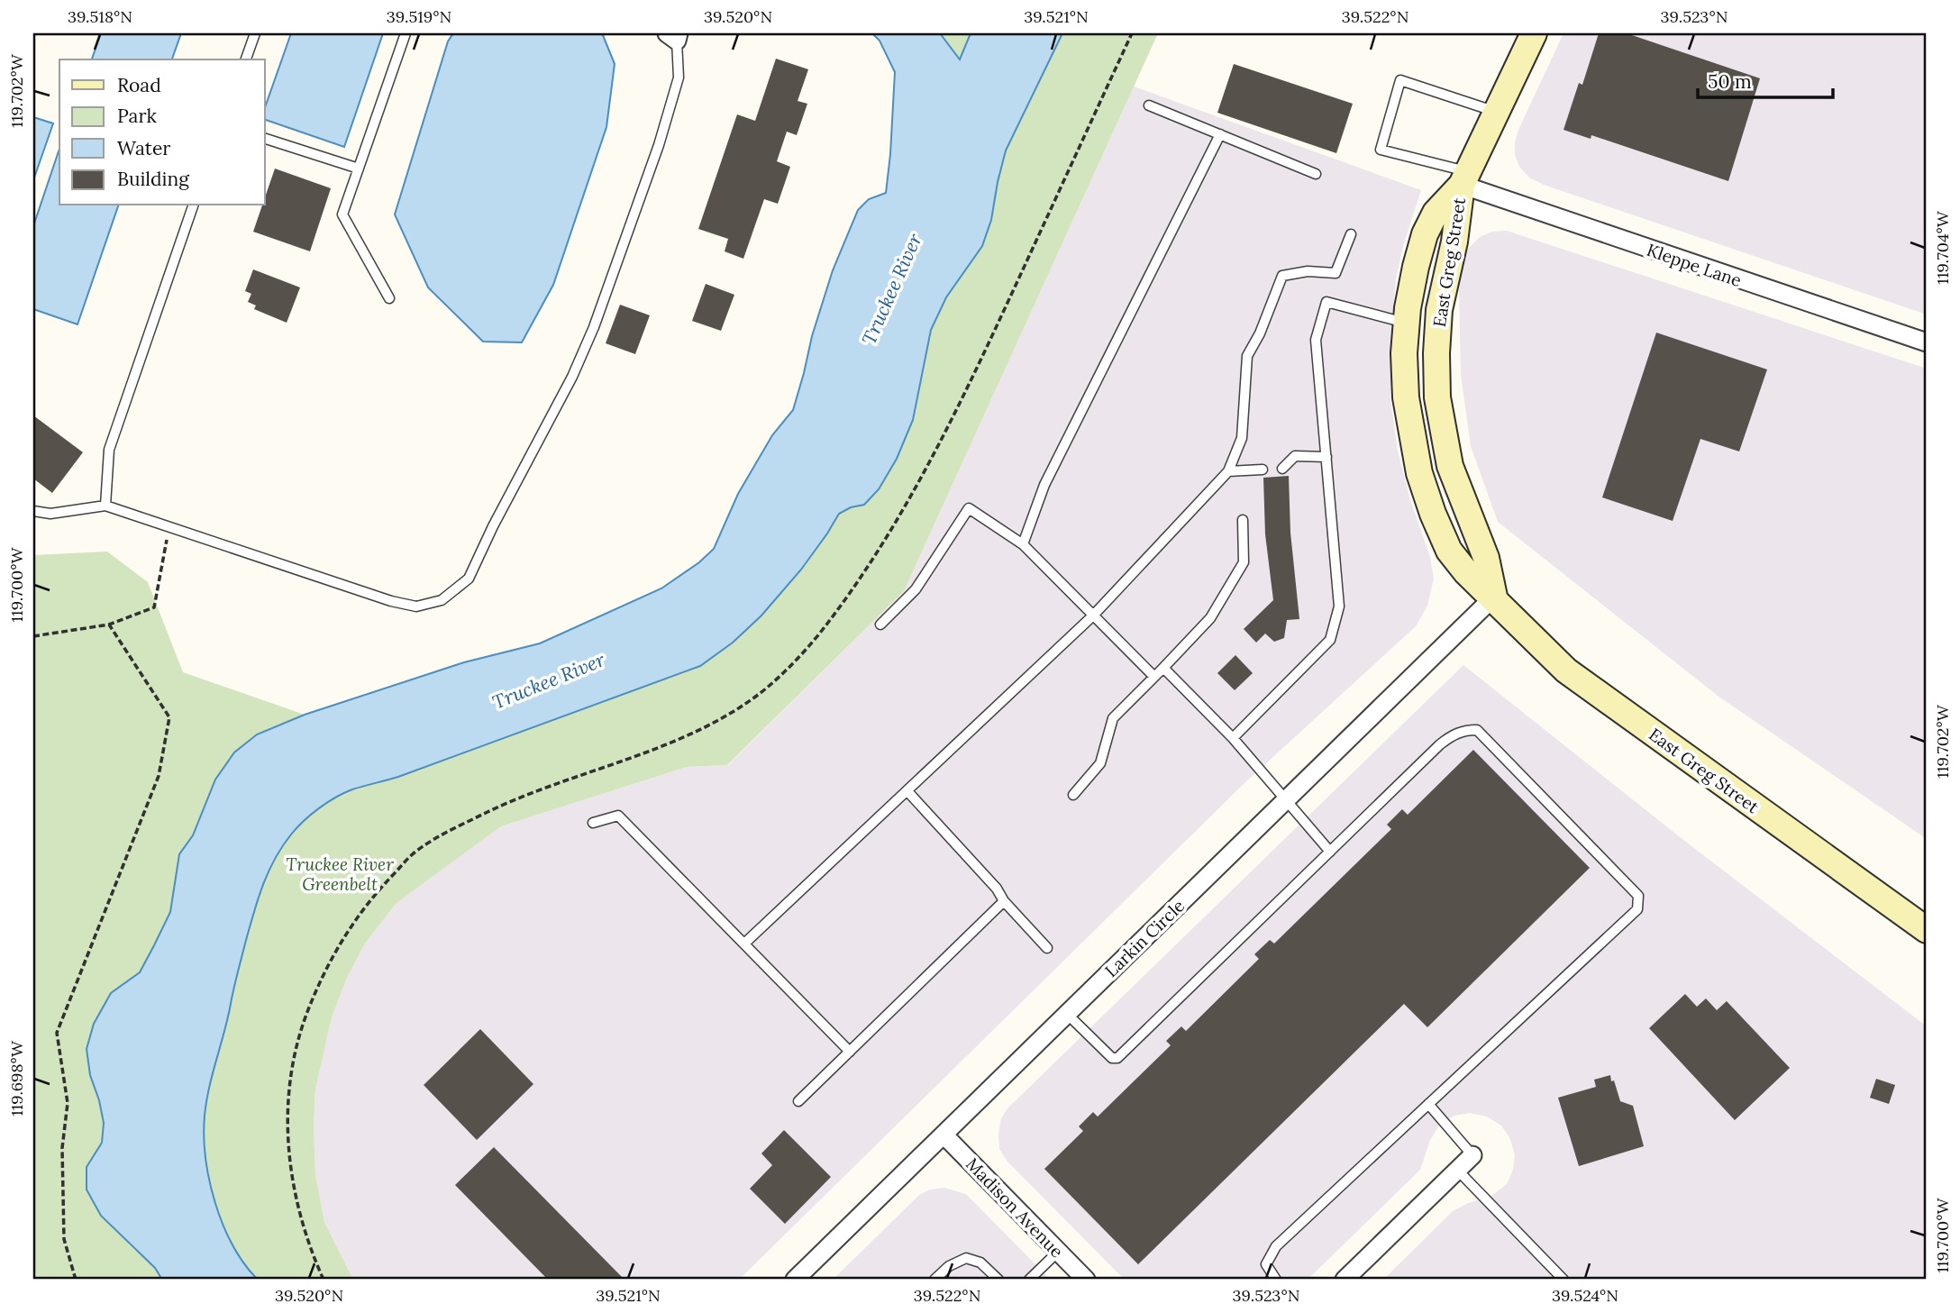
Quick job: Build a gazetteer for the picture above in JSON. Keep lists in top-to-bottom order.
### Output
{
  "streets": {
    "main road": ["East Greg Street"],
    "street": ["Kleppe Lane", "Larkin Circle", "Madison Avenue"]
  },
  "crossings": [
    ["East Greg Street", "Kleppe Lane"],
    ["East Greg Street", "Larkin Circle"],
    ["Larkin Circle", "Madison Avenue"]
  ],
  "water": ["Truckee River"],
  "parks": ["Truckee River Greenbelt"],
  "legend": [
    "Road",
    "Park",
    "Water",
    "Building"
  ],
  "scale_bar": "50 m",
  "coordinates": [
    "39.518°N",
    "39.519°N",
    "39.520°N",
    "39.521°N",
    "39.522°N",
    "39.523°N",
    "119.702°W",
    "119.704°W",
    "119.700°W",
    "119.698°W",
    "39.524°N"
  ]
}
